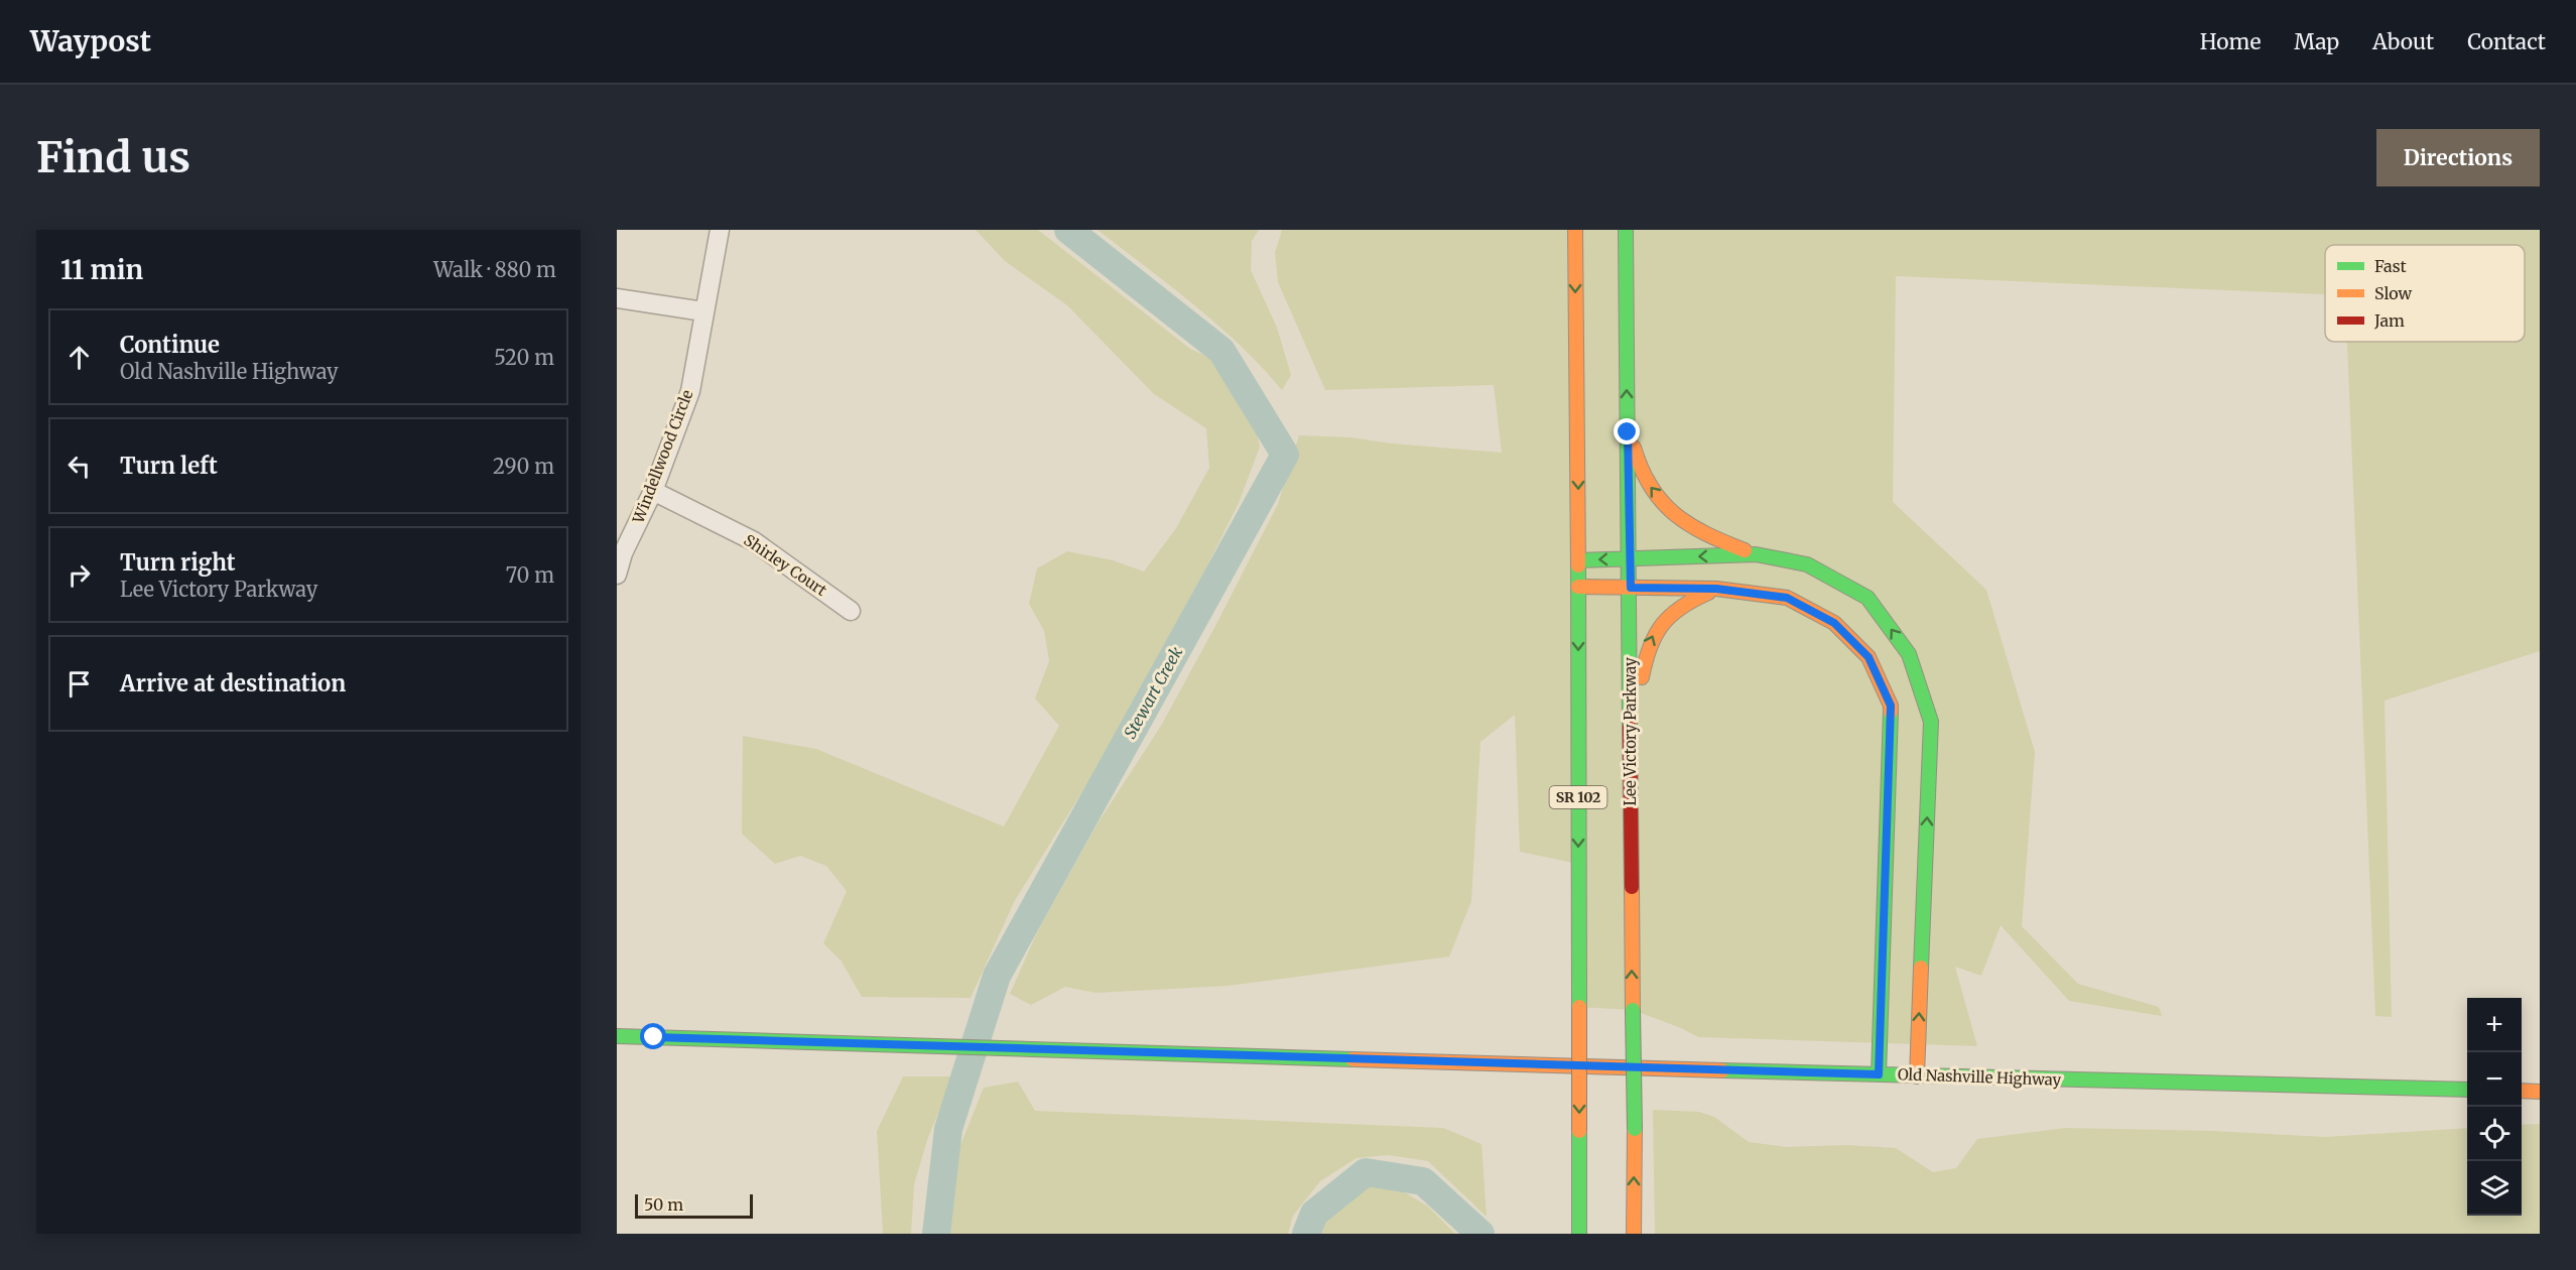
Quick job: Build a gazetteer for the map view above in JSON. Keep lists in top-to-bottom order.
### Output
{
  "streets": {
    "main road": ["Lee Victory Parkway", "SR 102", "Old Nashville Highway"],
    "street": ["Windellwood Circle", "Shirley Court"]
  },
  "crossings": [
    ["Windellwood Circle", "Shirley Court"]
  ],
  "water": ["Stewart Creek"],
  "legend": ["Fast", "Slow", "Jam"],
  "scale_bar": "50 m",
  "page": {
    "header": "Waypost",
    "nav": [
      "Home",
      "Map",
      "About",
      "Contact"
    ],
    "buttons": "Directions",
    "title": "Find us",
    "heading": ["11 min", "Walk · 880 m"],
    "list": [
      ["Continue", "Old Nashville Highway", "520 m"],
      ["Turn left", "290 m"],
      ["Turn right", "Lee Victory Parkway", "70 m"],
      "Arrive at destination"
    ],
    "map_buttons": ["+", "−"],
    "scale": "50 m"
  }
}
